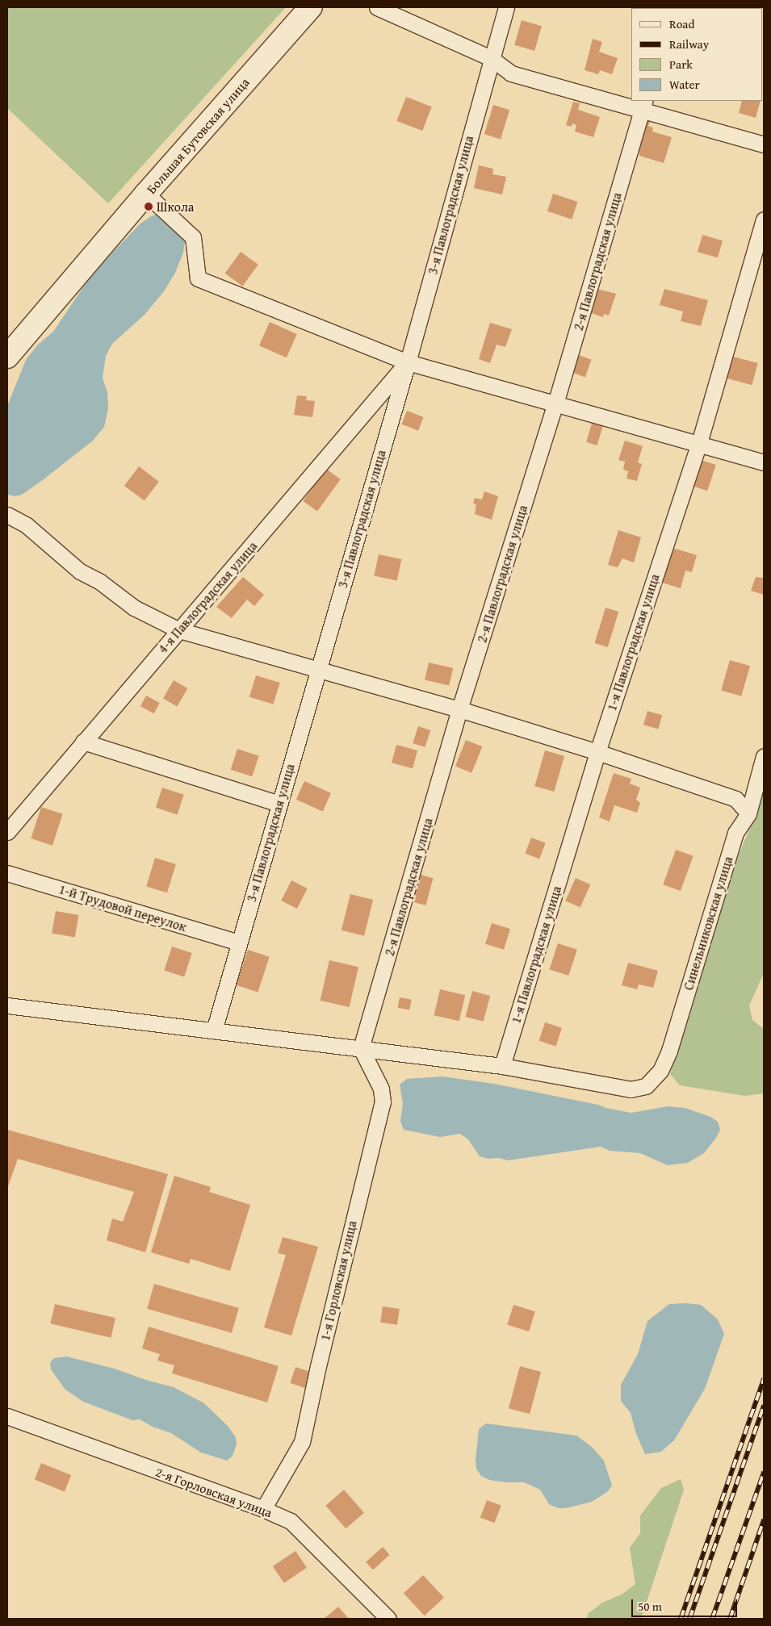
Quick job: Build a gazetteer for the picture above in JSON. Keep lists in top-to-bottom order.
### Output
{
  "streets": {
    "street": [
      "Большая Бутовская улица",
      "3-я Павлоградская улица",
      "2-я Павлоградская улица",
      "4-я Павлоградская улица",
      "1-я Павлоградская улица",
      "1-й Трудовой переулок",
      "Синельниковская улица",
      "1-я Горловская улица",
      "2-я Горловская улица"
    ]
  },
  "crossings": [
    ["3-я Павлоградская улица", "4-я Павлоградская улица"],
    ["3-я Павлоградская улица", "1-й Трудовой переулок"],
    ["2-я Павлоградская улица", "1-я Горловская улица"],
    ["1-я Павлоградская улица", "Синельниковская улица"],
    ["1-я Горловская улица", "2-я Горловская улица"]
  ],
  "places": ["Школа"],
  "legend": [
    "Road",
    "Railway",
    "Park",
    "Water"
  ],
  "scale_bar": "50 m"
}
